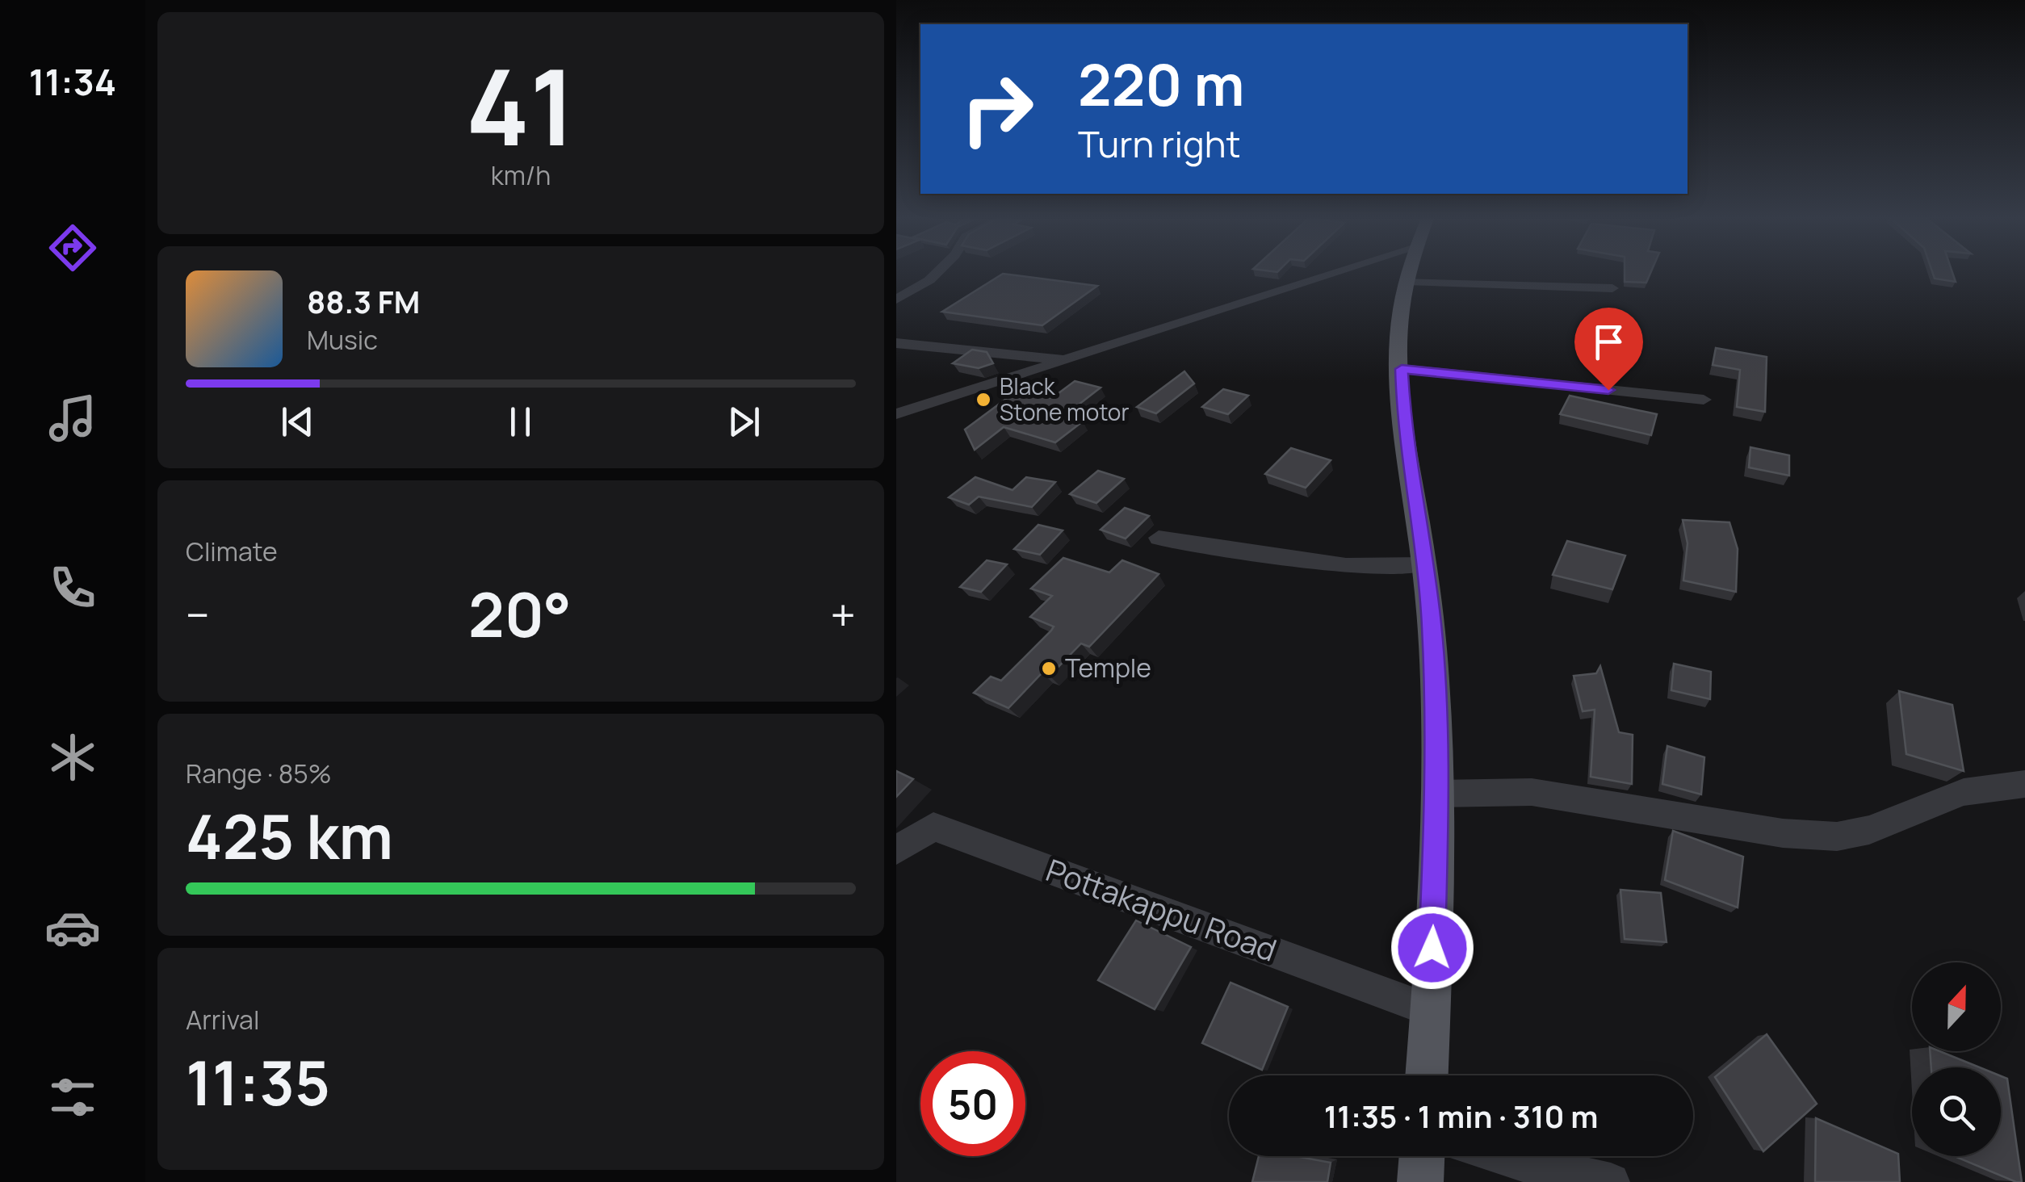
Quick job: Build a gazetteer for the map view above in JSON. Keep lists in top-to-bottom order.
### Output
{
  "streets": {
    "street": ["Pottakappu Road"]
  },
  "places": ["Black Stone motor", "Temple"],
  "north": "top",
  "page": {
    "tabs": "11:34",
    "tile": [
      ["41", "km/h"],
      "Climate",
      ["Range · 85%", "425 km"],
      ["Arrival", "11:35"]
    ],
    "turn": ["220 m", "Turn right"],
    "song": ["88.3 FM", "Music"],
    "heat": ["−", "20°", "+"],
    "limit": "50",
    "trip": "11:35 · 1 min · 310 m"
  }
}
